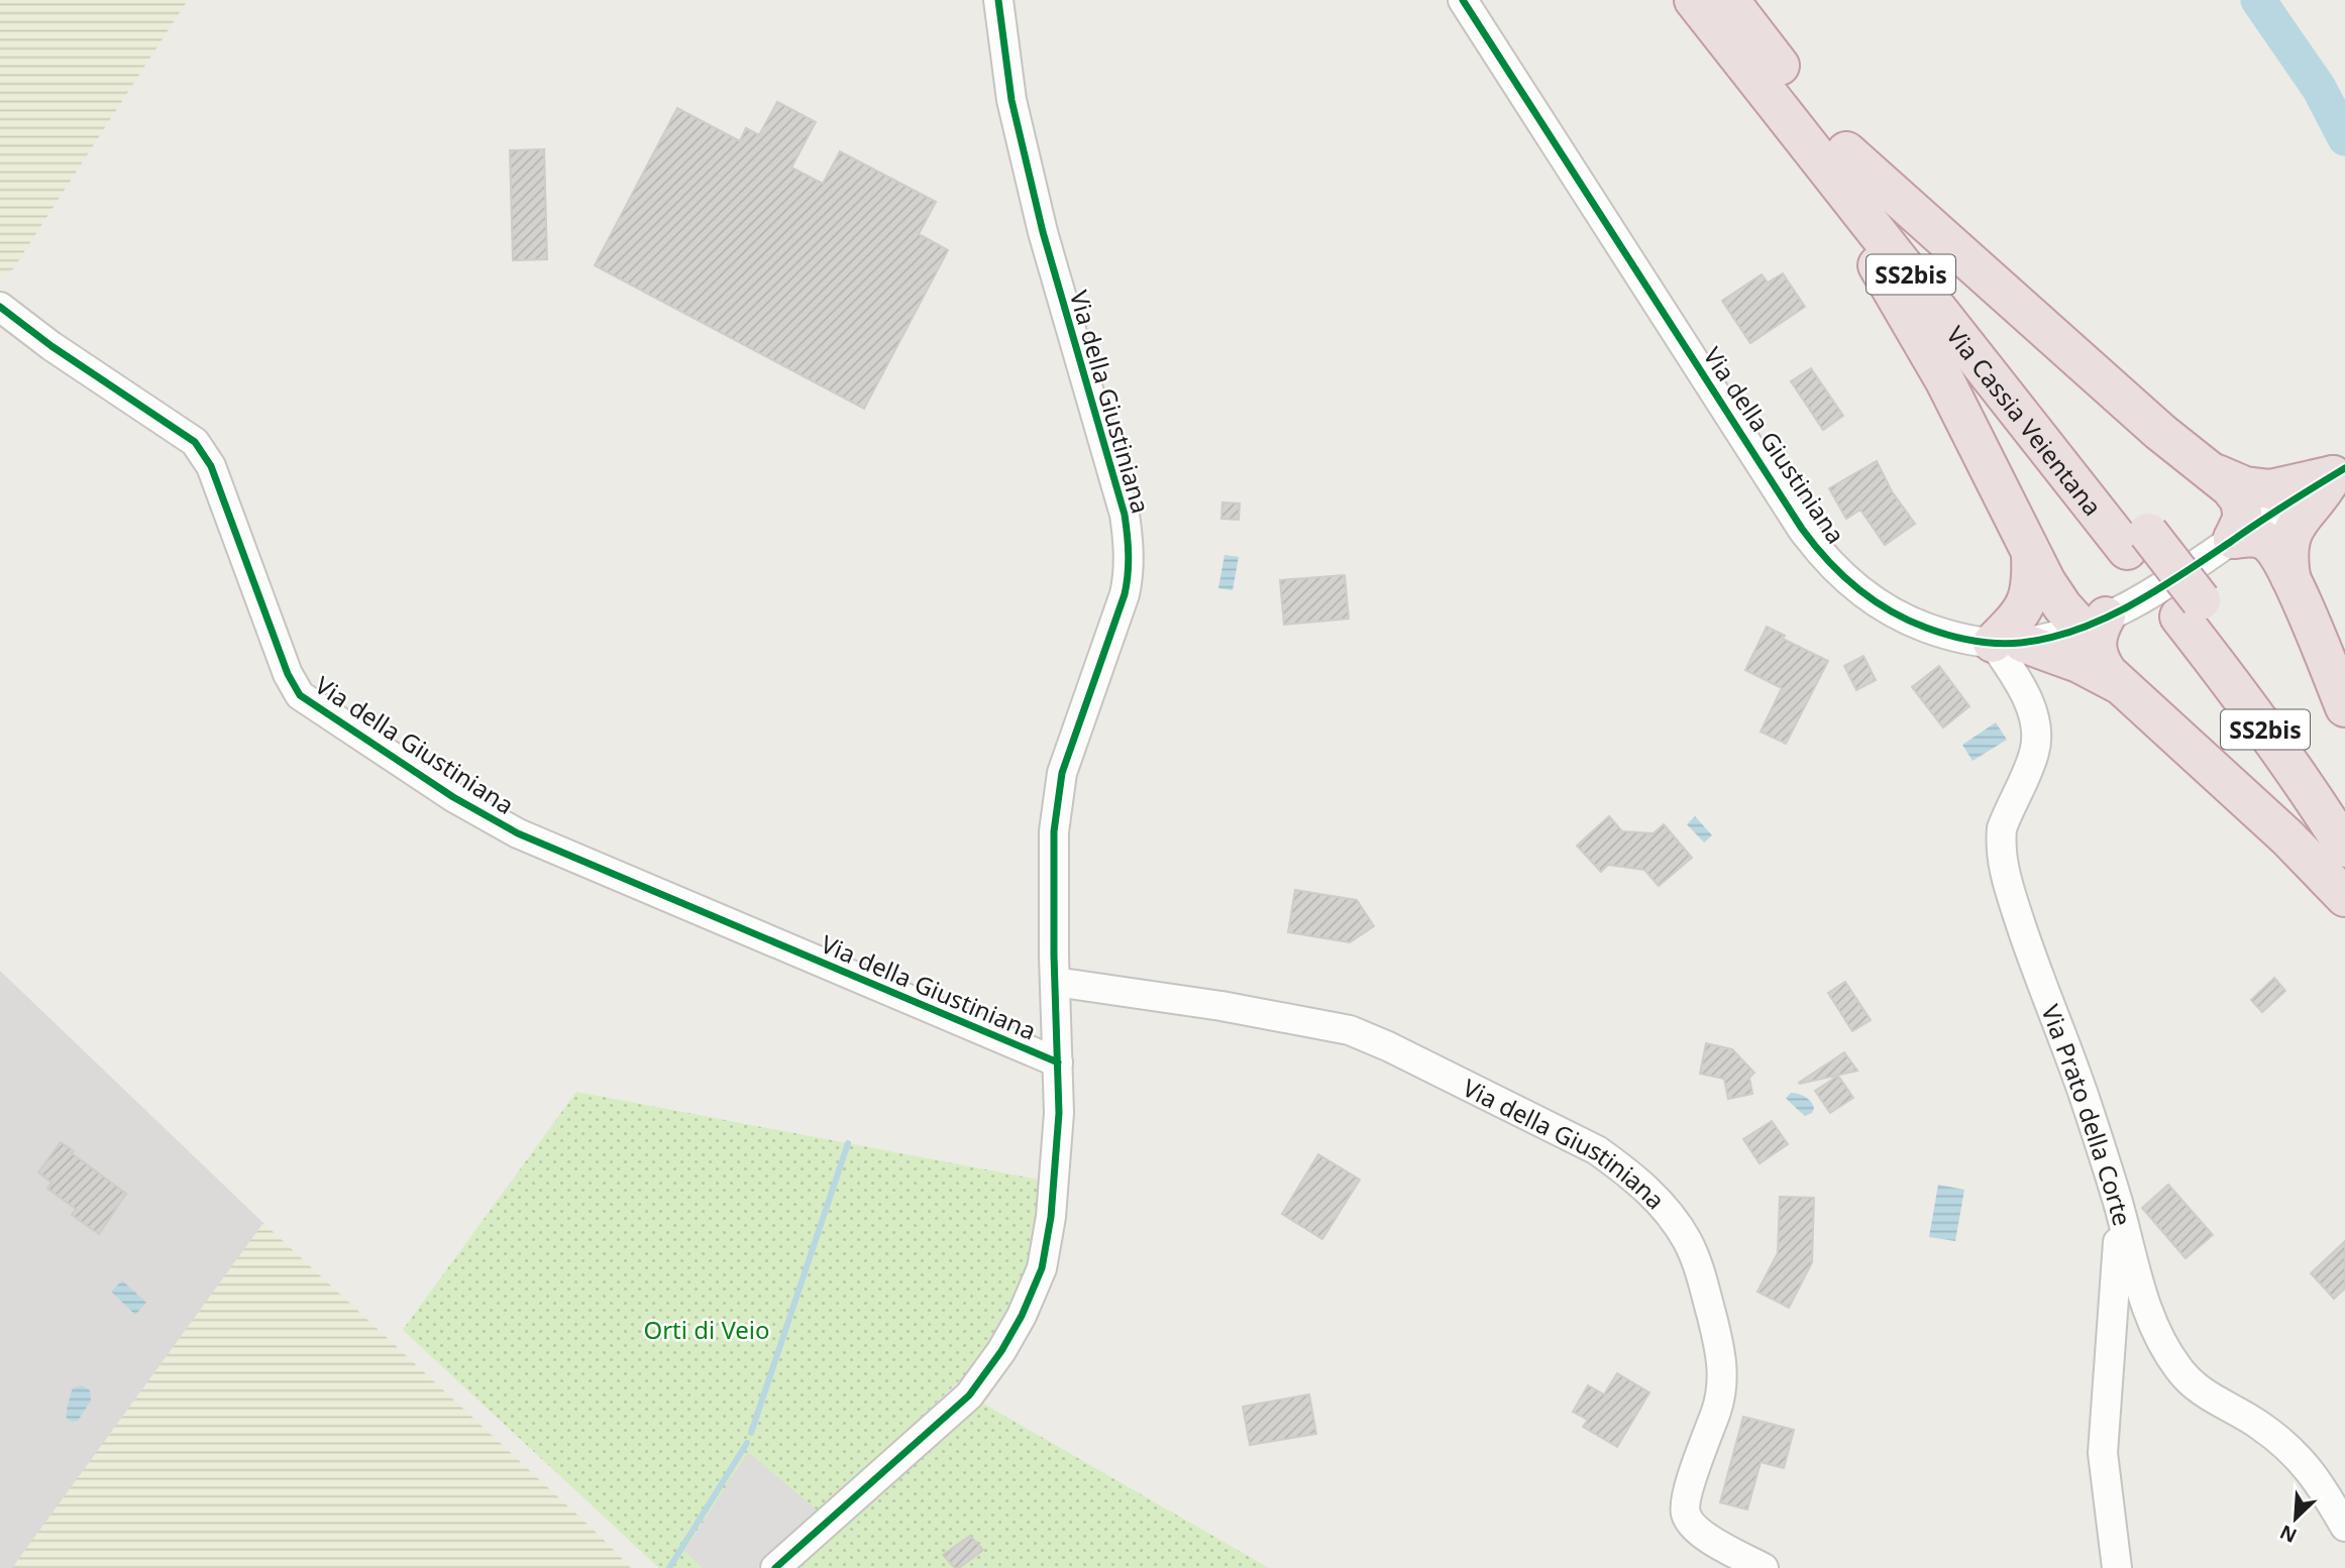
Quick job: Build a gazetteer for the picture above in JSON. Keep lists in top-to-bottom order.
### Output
{
  "streets": {
    "highway": ["SS2bis", "Via Cassia Veientana"],
    "street": ["Via della Giustiniana", "Via Prato della Corte"]
  },
  "crossings": [
    ["Via della Giustiniana", "Via Prato della Corte"]
  ],
  "parks": ["Orti di Veio"],
  "north": "bottom left"
}
